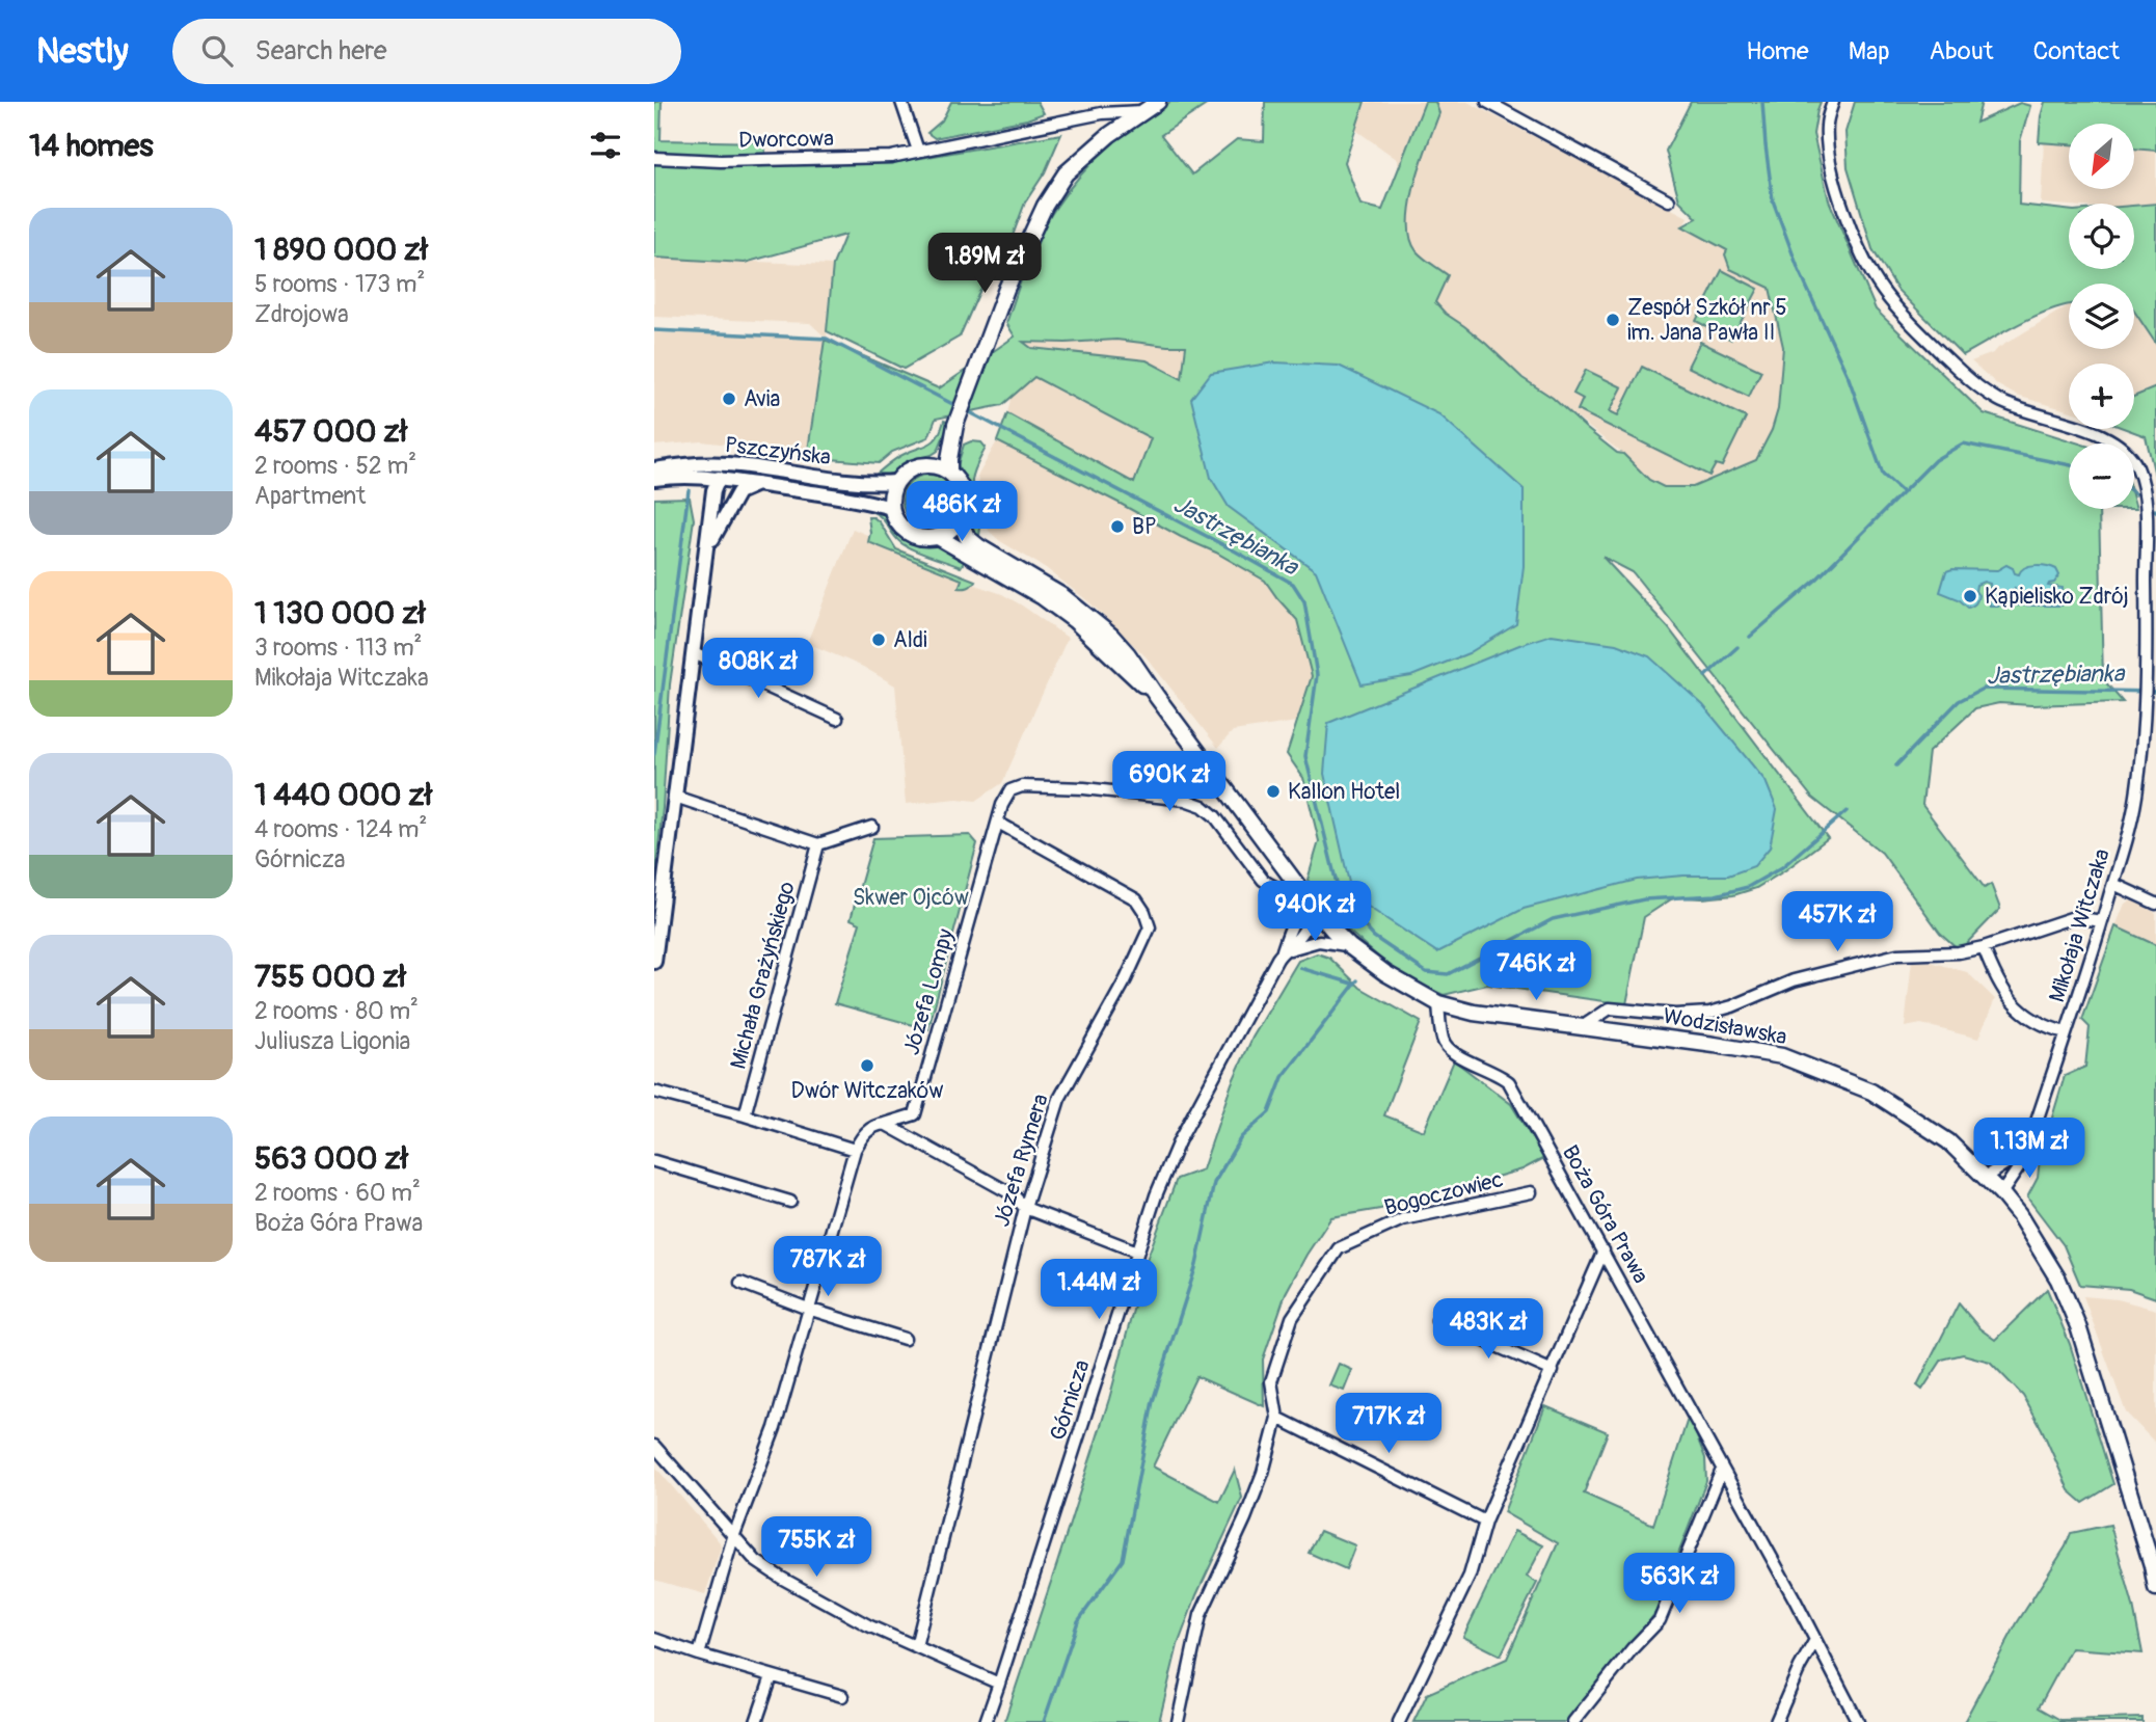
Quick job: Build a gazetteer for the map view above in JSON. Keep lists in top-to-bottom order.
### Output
{
  "streets": {
    "main road": ["Wodzisławska"],
    "street": [
      "Dworcowa",
      "Pszczyńska",
      "Mikołaja Witczaka",
      "Michała Grażyńskiego",
      "Józefa Lompy",
      "Józefa Rymera",
      "Bogoczowiec",
      "Boża Góra Prawa",
      "Górnicza"
    ]
  },
  "crossings": [
    ["Pszczyńska", "Wodzisławska"],
    ["Mikołaja Witczaka", "Wodzisławska"],
    ["Józefa Lompy", "Wodzisławska"],
    ["Józefa Lompy", "Józefa Rymera"],
    ["Wodzisławska", "Boża Góra Prawa"],
    ["Wodzisławska", "Górnicza"]
  ],
  "water": ["Jastrzębianka"],
  "parks": ["Skwer Ojców"],
  "places": [
    "Zespół Szkół nr 5 im. Jana Pawła II",
    "Avia",
    "BP",
    "Kąpielisko Zdrój",
    "Aldi",
    "Kallon Hotel",
    "Dwór Witczaków"
  ],
  "north": "bottom left",
  "page": {
    "header": "Nestly",
    "search": "Search here",
    "nav": [
      "Home",
      "Map",
      "About",
      "Contact"
    ],
    "heading": "14 homes",
    "map_buttons": ["+", "−"],
    "list": [
      {
        "name": "1 890 000 zł",
        "note": "5 rooms · 173 m² · Zdrojowa"
      },
      {
        "name": "457 000 zł",
        "note": "2 rooms · 52 m² · Apartment"
      },
      {
        "name": "1 130 000 zł",
        "note": "3 rooms · 113 m² · Mikołaja Witczaka"
      },
      {
        "name": "1 440 000 zł",
        "note": "4 rooms · 124 m² · Górnicza"
      },
      {
        "name": "755 000 zł",
        "note": "2 rooms · 80 m² · Juliusza Ligonia"
      },
      {
        "name": "563 000 zł",
        "note": "2 rooms · 60 m² · Boża Góra Prawa"
      }
    ],
    "price": [
      "1.89M zł",
      "486K zł",
      "808K zł",
      "690K zł",
      "940K zł",
      "457K zł",
      "746K zł",
      "1.13M zł",
      "787K zł",
      "1.44M zł",
      "483K zł",
      "717K zł",
      "755K zł",
      "563K zł"
    ]
  }
}
